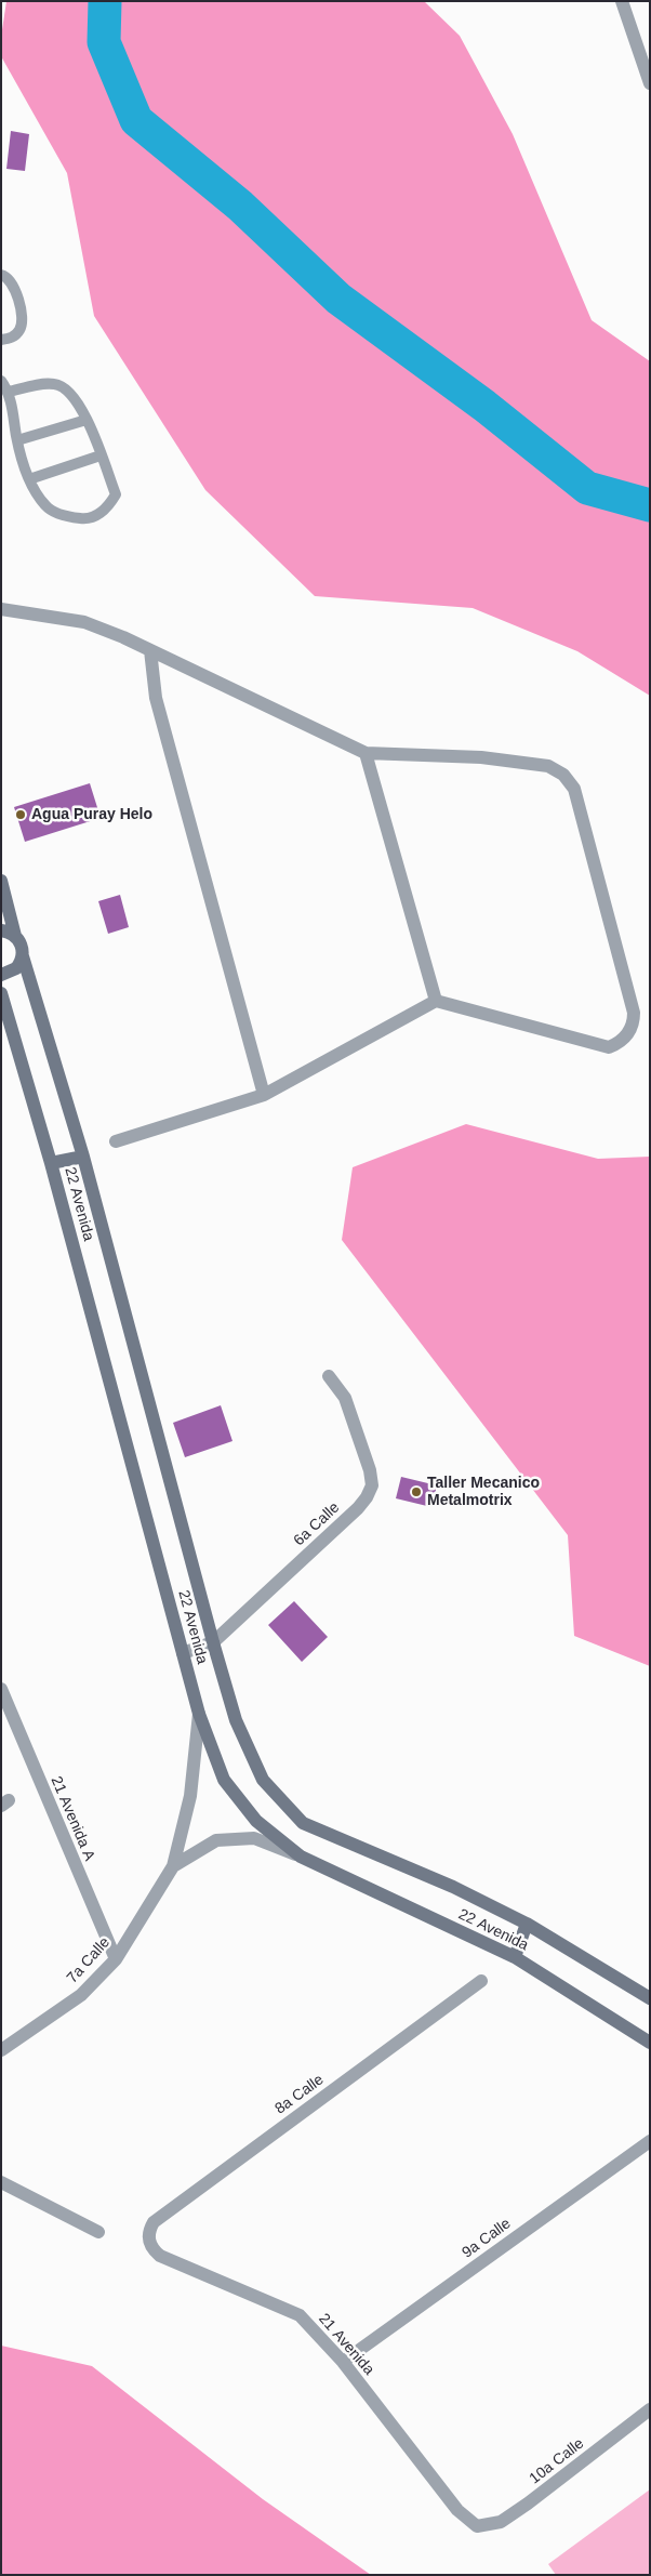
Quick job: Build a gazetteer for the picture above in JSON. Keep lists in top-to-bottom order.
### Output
{
  "streets": {
    "street": [
      "22 Avenida",
      "6a Calle",
      "21 Avenida A",
      "7a Calle",
      "8a Calle",
      "9a Calle",
      "21 Avenida",
      "10a Calle"
    ]
  },
  "crossings": [
    ["22 Avenida", "6a Calle"],
    ["22 Avenida", "7a Calle"],
    ["21 Avenida A", "7a Calle"],
    ["8a Calle", "21 Avenida"],
    ["9a Calle", "21 Avenida"],
    ["21 Avenida", "10a Calle"]
  ],
  "places": ["Agua Puray Helo", "Taller Mecanico Metalmotrix"]
}
